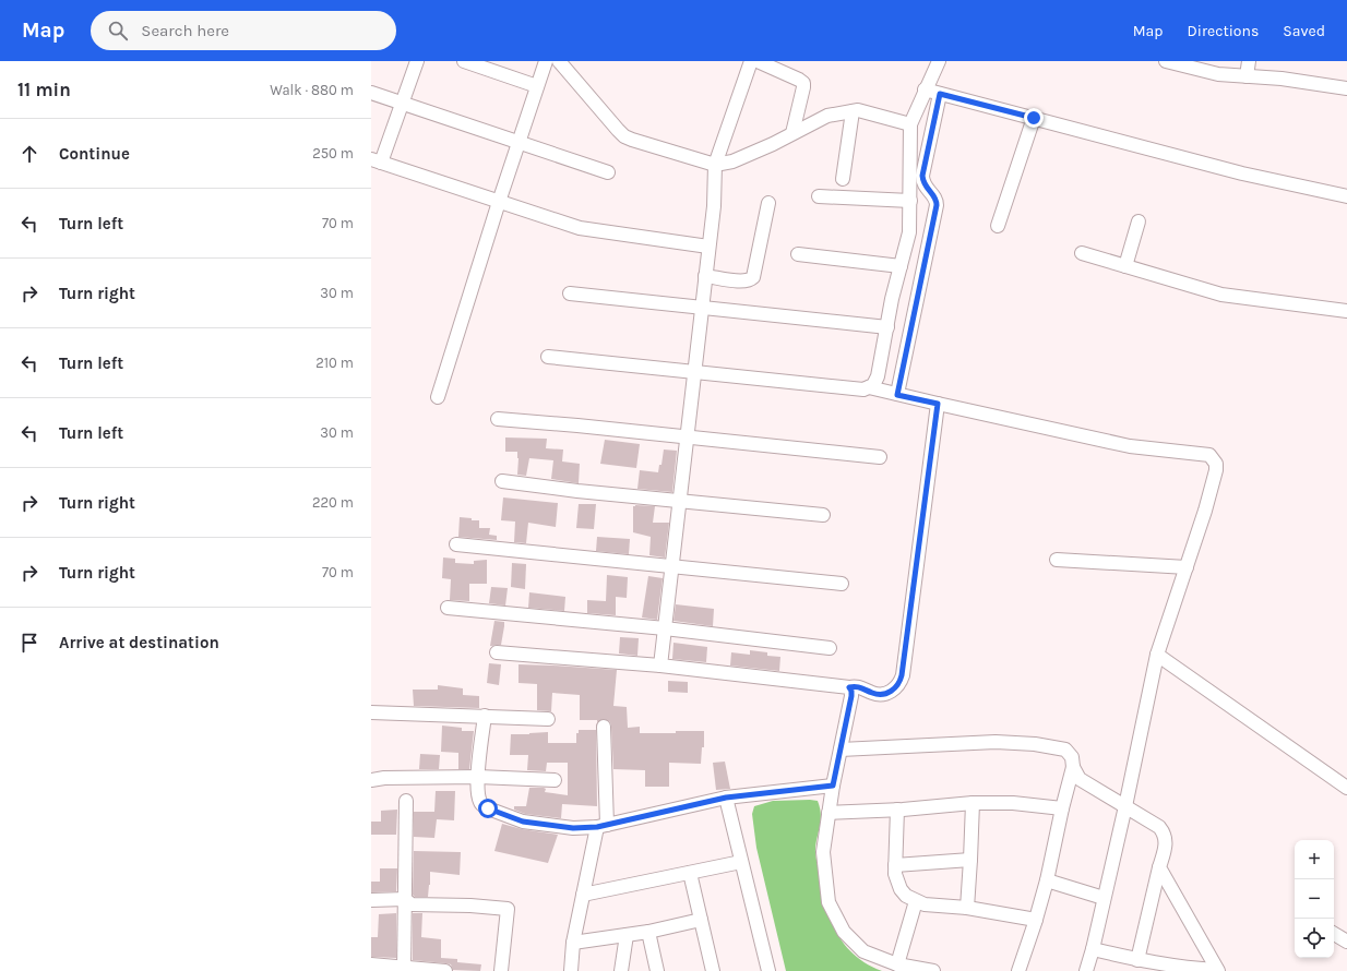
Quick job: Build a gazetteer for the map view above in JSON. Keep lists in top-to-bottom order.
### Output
{
  "page": {
    "header": "Map",
    "search": "Search here",
    "nav": ["Map", "Directions", "Saved"],
    "heading": ["11 min", "Walk · 880 m"],
    "list": [
      ["Continue", "250 m"],
      ["Turn left", "70 m"],
      ["Turn right", "30 m"],
      ["Turn left", "210 m"],
      ["Turn left", "30 m"],
      ["Turn right", "220 m"],
      ["Turn right", "70 m"],
      "Arrive at destination"
    ],
    "map_buttons": ["+", "−"]
  }
}
